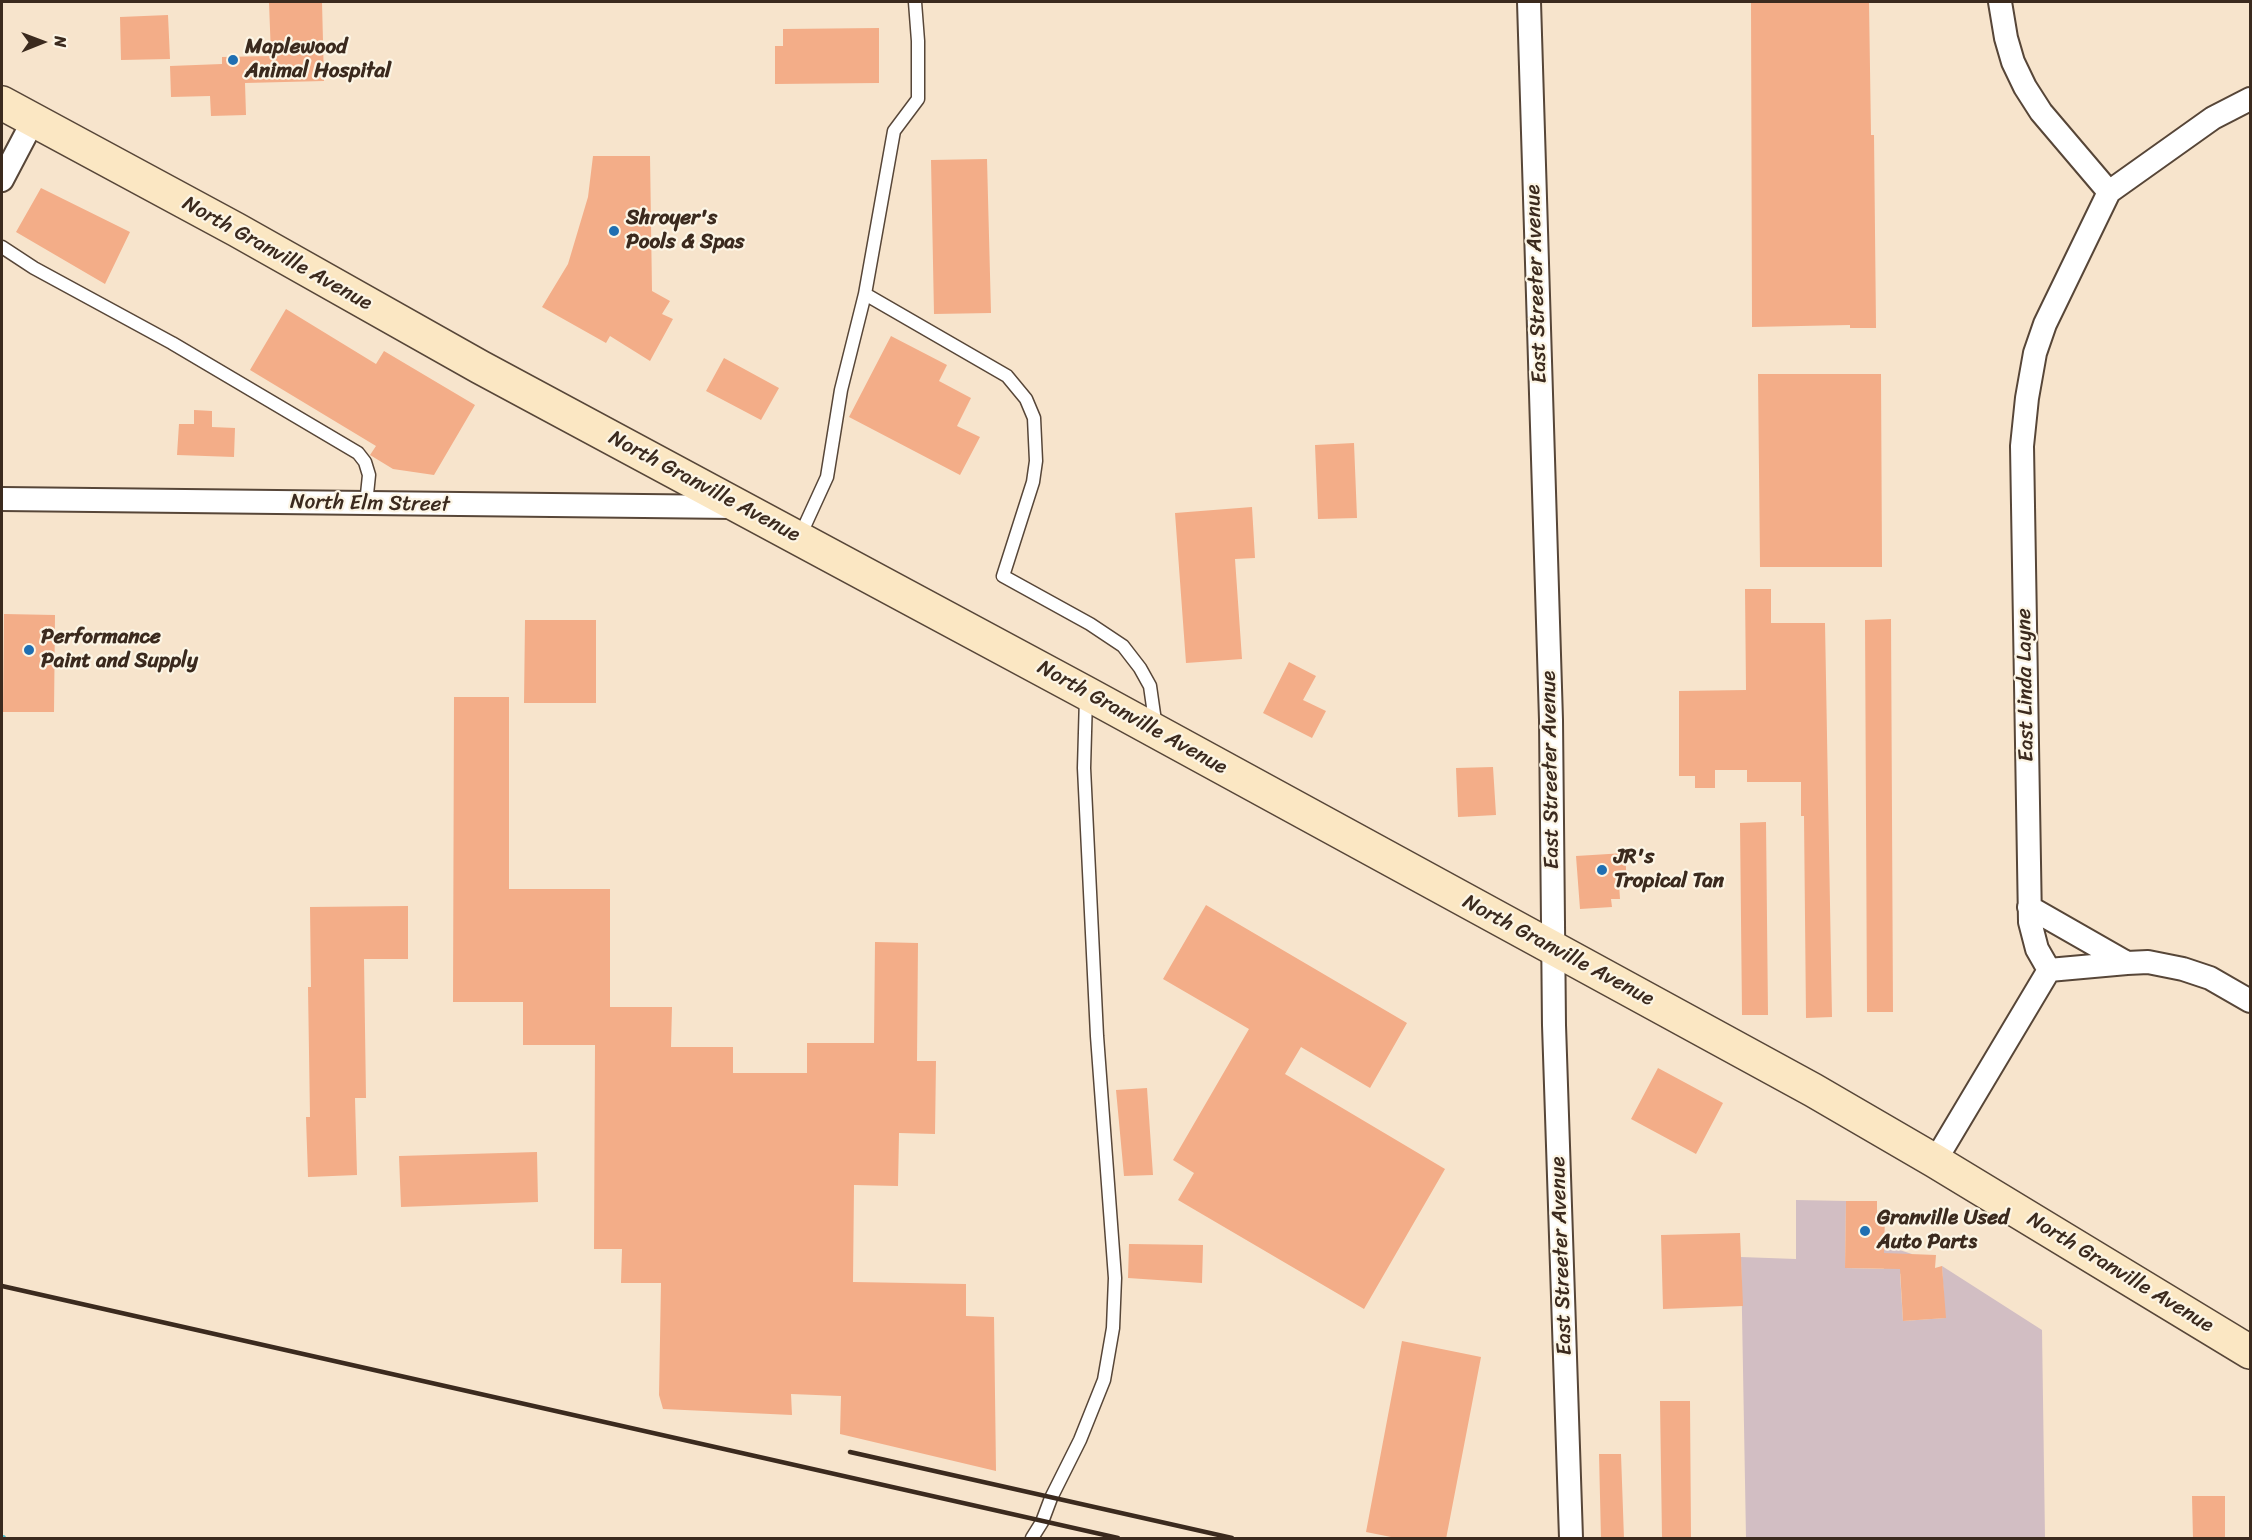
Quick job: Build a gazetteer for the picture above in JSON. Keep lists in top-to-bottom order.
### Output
{
  "streets": {
    "main road": ["North Granville Avenue"],
    "street": ["East Streeter Avenue", "North Elm Street", "East Linda Layne"]
  },
  "crossings": [
    ["North Granville Avenue", "East Streeter Avenue"],
    ["North Granville Avenue", "North Elm Street"]
  ],
  "places": [
    "Maplewood Animal Hospital",
    "Shroyer's Pools & Spas",
    "Performance Paint and Supply",
    "JR's Tropical Tan",
    "Granville Used Auto Parts"
  ],
  "north": "right"
}
